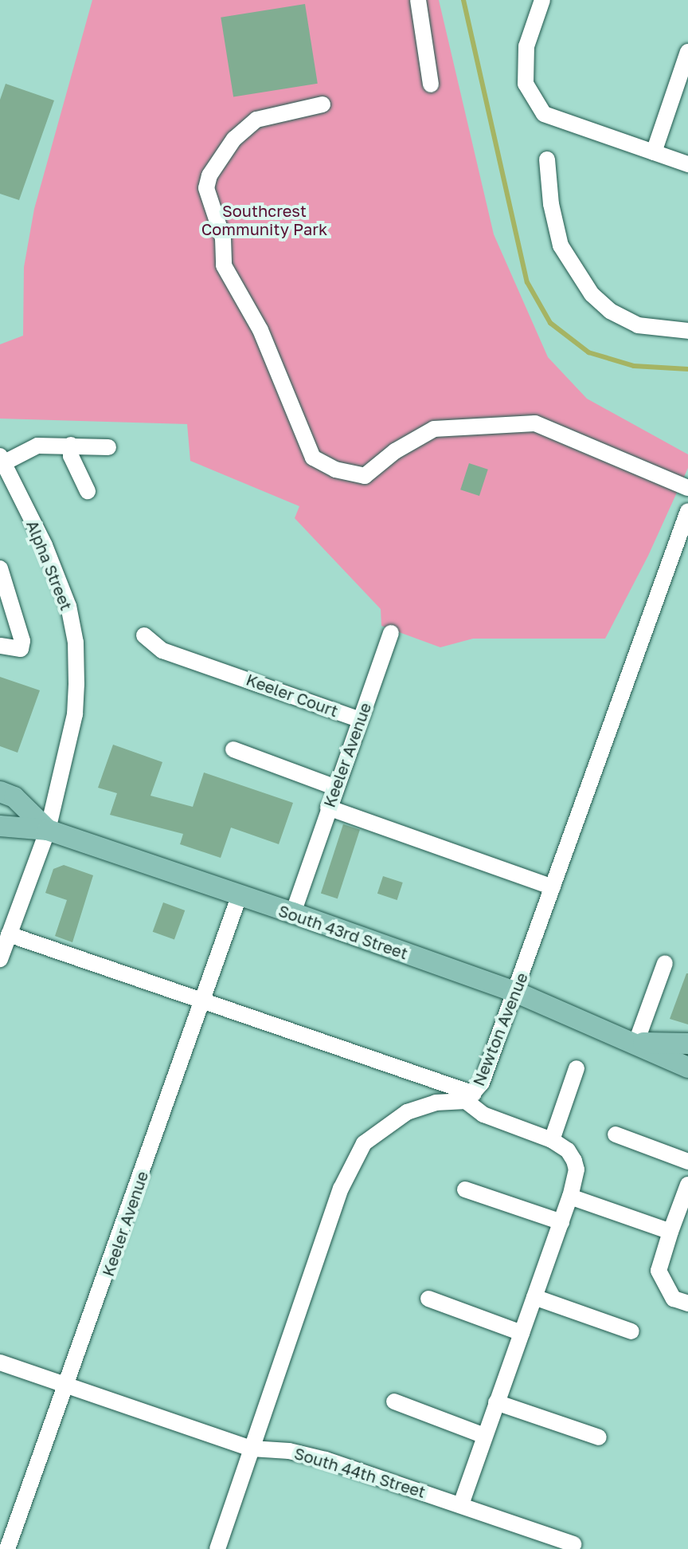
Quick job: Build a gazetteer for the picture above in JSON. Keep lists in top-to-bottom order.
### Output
{
  "streets": {
    "main road": ["South 43rd Street"],
    "street": [
      "Alpha Street",
      "Keeler Court",
      "Keeler Avenue",
      "Newton Avenue",
      "South 44th Street"
    ]
  },
  "crossings": [
    ["Alpha Street", "South 43rd Street"],
    ["Keeler Court", "Keeler Avenue"],
    ["Keeler Avenue", "South 43rd Street"],
    ["Keeler Avenue", "South 44th Street"],
    ["South 43rd Street", "Newton Avenue"],
    ["Newton Avenue", "South 44th Street"]
  ],
  "parks": ["Southcrest Community Park"]
}
